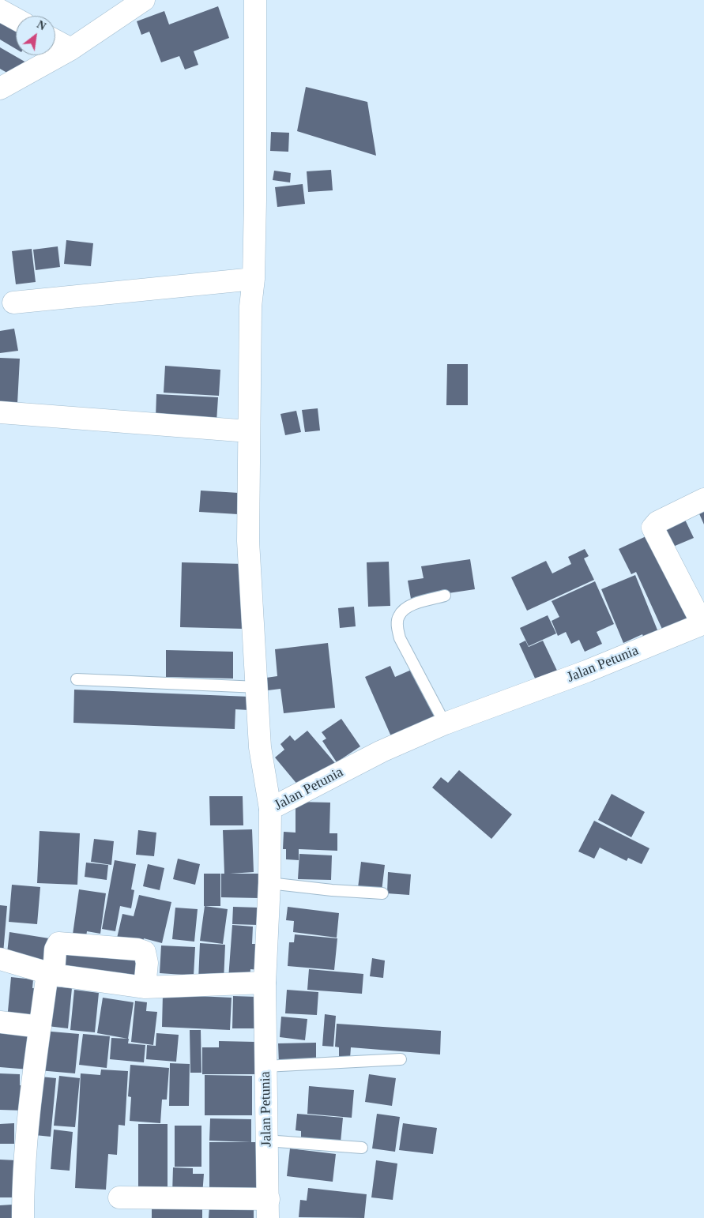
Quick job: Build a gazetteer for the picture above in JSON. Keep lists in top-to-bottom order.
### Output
{
  "streets": {
    "street": ["Jalan Petunia"]
  },
  "north": "top right"
}
